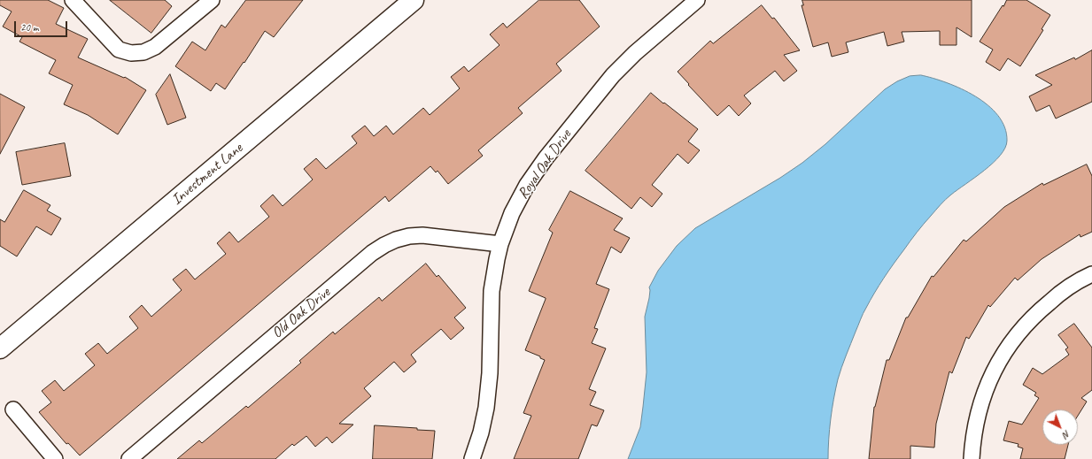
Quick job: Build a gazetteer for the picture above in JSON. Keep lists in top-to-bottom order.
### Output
{
  "streets": {
    "street": ["Royal Oak Drive", "Investment Lane", "Old Oak Drive"]
  },
  "crossings": [
    ["Royal Oak Drive", "Old Oak Drive"]
  ],
  "scale_bar": "20 m",
  "north": "bottom right"
}
